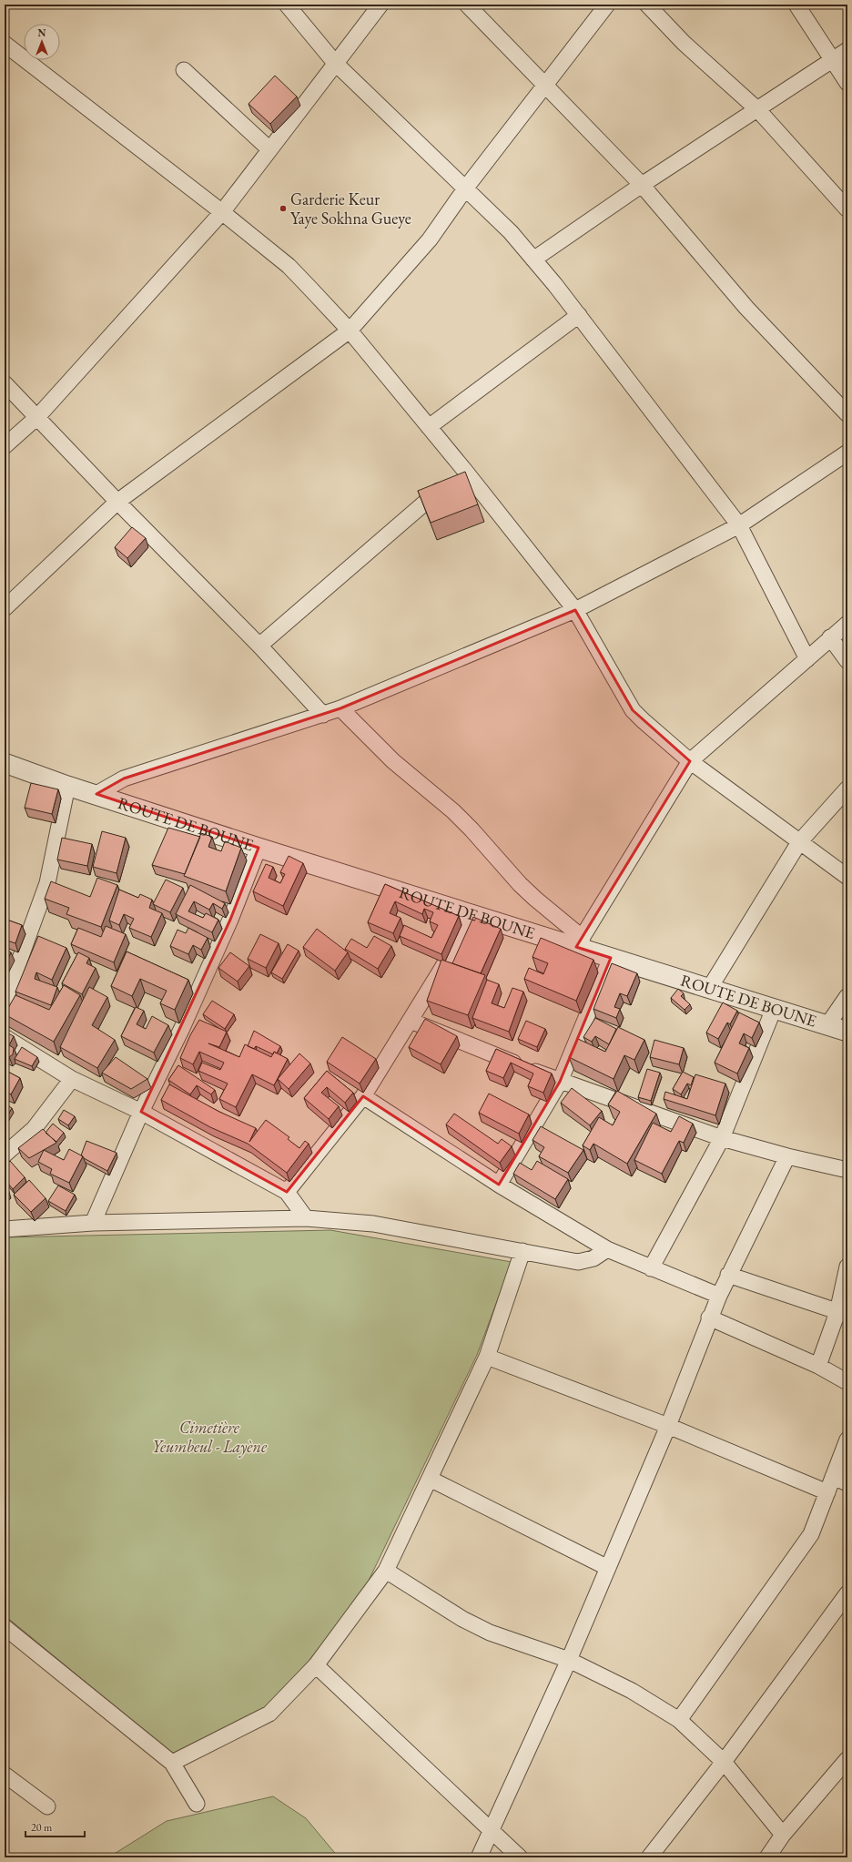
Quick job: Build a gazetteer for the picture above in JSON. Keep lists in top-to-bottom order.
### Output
{
  "streets": {
    "street": ["ROUTE DE BOUNE"]
  },
  "parks": ["Cimetière Yeumbeul - Layène"],
  "places": ["Garderie Keur Yaye Sokhna Gueye"],
  "scale_bar": "20 m",
  "north": "top"
}
